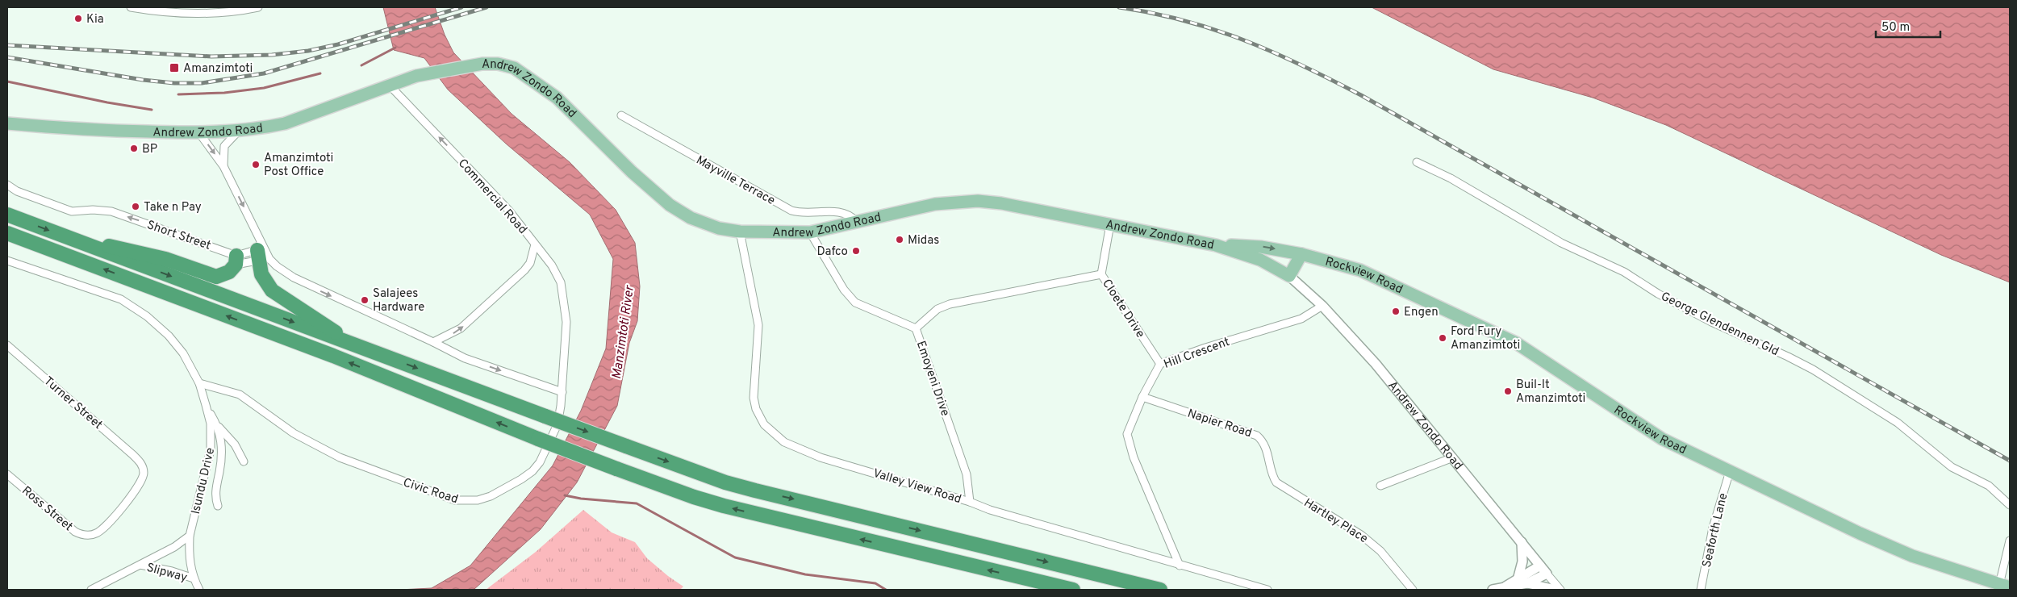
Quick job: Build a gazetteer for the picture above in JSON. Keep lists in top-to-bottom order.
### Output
{
  "streets": {
    "main road": ["Andrew Zondo Road", "Rockview Road"],
    "street": [
      "Mayville Terrace",
      "Commercial Road",
      "Short Street",
      "Cloete Drive",
      "George Glendennen Gld",
      "Hill Crescent",
      "Emoyeni Drive",
      "Turner Street",
      "Napier Road",
      "Isundu Drive",
      "Valley View Road",
      "Civic Road",
      "Ross Street",
      "Hartley Place",
      "Seaforth Lane",
      "Slipway"
    ]
  },
  "crossings": [
    ["Andrew Zondo Road", "Mayville Terrace"],
    ["Andrew Zondo Road", "Commercial Road"],
    ["Andrew Zondo Road", "Rockview Road"],
    ["Andrew Zondo Road", "Cloete Drive"],
    ["Andrew Zondo Road", "Hill Crescent"],
    ["Andrew Zondo Road", "Valley View Road"],
    ["Commercial Road", "Civic Road"],
    ["Rockview Road", "Seaforth Lane"],
    ["Cloete Drive", "Hill Crescent"],
    ["Cloete Drive", "Emoyeni Drive"],
    ["Hill Crescent", "Napier Road"],
    ["Hill Crescent", "Valley View Road"],
    ["Emoyeni Drive", "Valley View Road"],
    ["Turner Street", "Ross Street"],
    ["Napier Road", "Hartley Place"],
    ["Isundu Drive", "Civic Road"],
    ["Isundu Drive", "Slipway"]
  ],
  "one_way": ["Short Street"],
  "water": ["Manzimtoti River"],
  "places": {
    "other": [
      "Kia",
      "BP",
      "Amanzimtoti Post Office",
      "Take n Pay",
      "Midas",
      "Dafco",
      "Salajees Hardware",
      "Engen",
      "Ford Fury Amanzimtoti",
      "Buil-It Amanzimtoti"
    ],
    "transit": ["Amanzimtoti"]
  },
  "scale_bar": "50 m"
}
